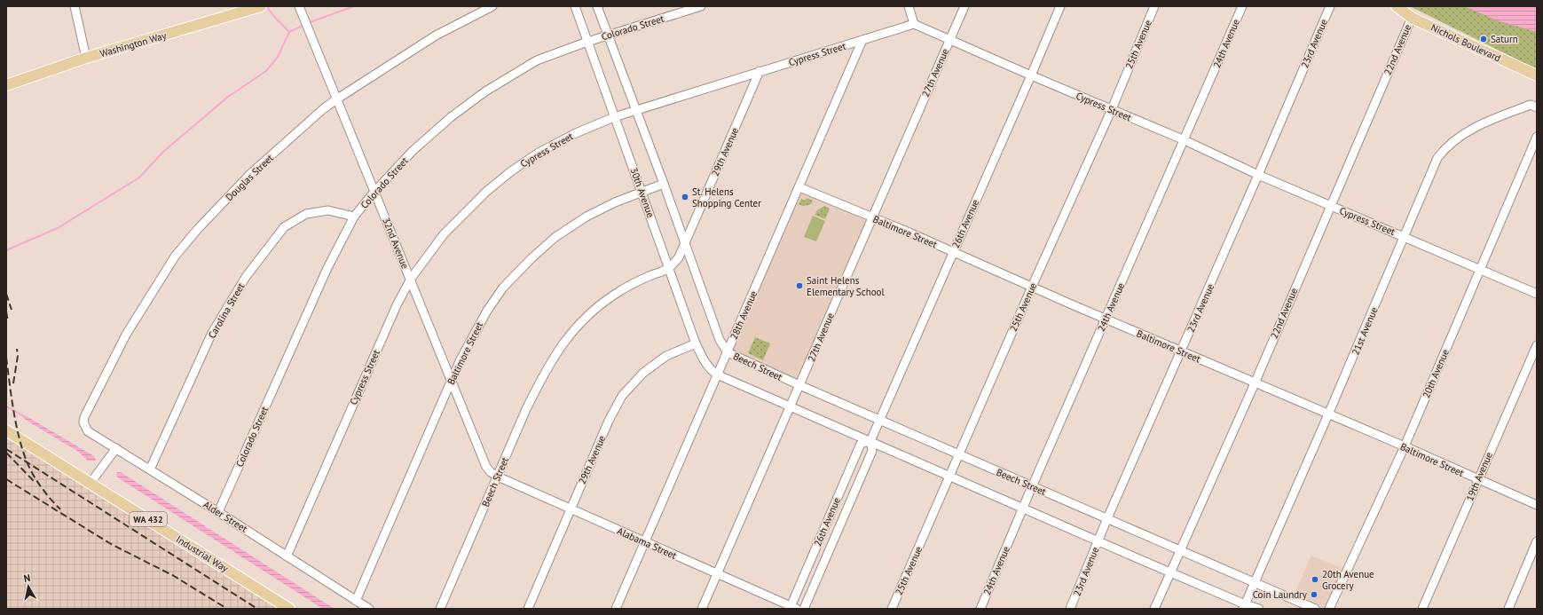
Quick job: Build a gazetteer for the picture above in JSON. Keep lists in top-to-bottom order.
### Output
{
  "streets": {
    "main road": [
      "Nichols Boulevard",
      "Washington Way",
      "WA 432",
      "Industrial Way"
    ],
    "street": [
      "Colorado Street",
      "24th Avenue",
      "23rd Avenue",
      "25th Avenue",
      "22nd Avenue",
      "Cypress Street",
      "27th Avenue",
      "29th Avenue",
      "Douglas Street",
      "30th Avenue",
      "26th Avenue",
      "Baltimore Street",
      "32nd Avenue",
      "Carolina Street",
      "28th Avenue",
      "21st Avenue",
      "Beech Street",
      "20th Avenue",
      "19th Avenue",
      "Alder Street",
      "Alabama Street"
    ]
  },
  "crossings": [
    ["Colorado Street", "30th Avenue"],
    ["Colorado Street", "32nd Avenue"],
    ["Colorado Street", "Carolina Street"],
    ["Colorado Street", "Alder Street"],
    ["Nichols Boulevard", "22nd Avenue"],
    ["24th Avenue", "Cypress Street"],
    ["24th Avenue", "Baltimore Street"],
    ["24th Avenue", "Beech Street"],
    ["23rd Avenue", "Cypress Street"],
    ["23rd Avenue", "Baltimore Street"],
    ["23rd Avenue", "Beech Street"],
    ["25th Avenue", "Cypress Street"],
    ["25th Avenue", "Baltimore Street"],
    ["25th Avenue", "Beech Street"],
    ["22nd Avenue", "Cypress Street"],
    ["22nd Avenue", "Baltimore Street"],
    ["22nd Avenue", "Beech Street"],
    ["Cypress Street", "27th Avenue"],
    ["Cypress Street", "29th Avenue"],
    ["Cypress Street", "30th Avenue"],
    ["Cypress Street", "26th Avenue"],
    ["Cypress Street", "32nd Avenue"],
    ["Cypress Street", "28th Avenue"],
    ["Cypress Street", "21st Avenue"],
    ["Cypress Street", "20th Avenue"],
    ["Cypress Street", "Alder Street"],
    ["27th Avenue", "Baltimore Street"],
    ["27th Avenue", "Beech Street"],
    ["27th Avenue", "Alabama Street"],
    ["29th Avenue", "30th Avenue"],
    ["29th Avenue", "Beech Street"],
    ["29th Avenue", "Alabama Street"],
    ["Douglas Street", "32nd Avenue"],
    ["Douglas Street", "Alder Street"],
    ["30th Avenue", "Baltimore Street"],
    ["30th Avenue", "28th Avenue"],
    ["30th Avenue", "Beech Street"],
    ["26th Avenue", "Baltimore Street"],
    ["26th Avenue", "Beech Street"],
    ["26th Avenue", "Alabama Street"],
    ["Baltimore Street", "32nd Avenue"],
    ["Baltimore Street", "28th Avenue"],
    ["Baltimore Street", "21st Avenue"],
    ["Baltimore Street", "20th Avenue"],
    ["Baltimore Street", "19th Avenue"],
    ["Baltimore Street", "Alder Street"],
    ["32nd Avenue", "Beech Street"],
    ["32nd Avenue", "Alabama Street"],
    ["Carolina Street", "Alder Street"],
    ["28th Avenue", "Beech Street"],
    ["28th Avenue", "Alabama Street"],
    ["21st Avenue", "Beech Street"],
    ["Beech Street", "Alabama Street"]
  ],
  "places": [
    "Saturn",
    "St. Helens Shopping Center",
    "Saint Helens Elementary School",
    "20th Avenue Grocery",
    "Coin Laundry"
  ],
  "north": "top"
}
